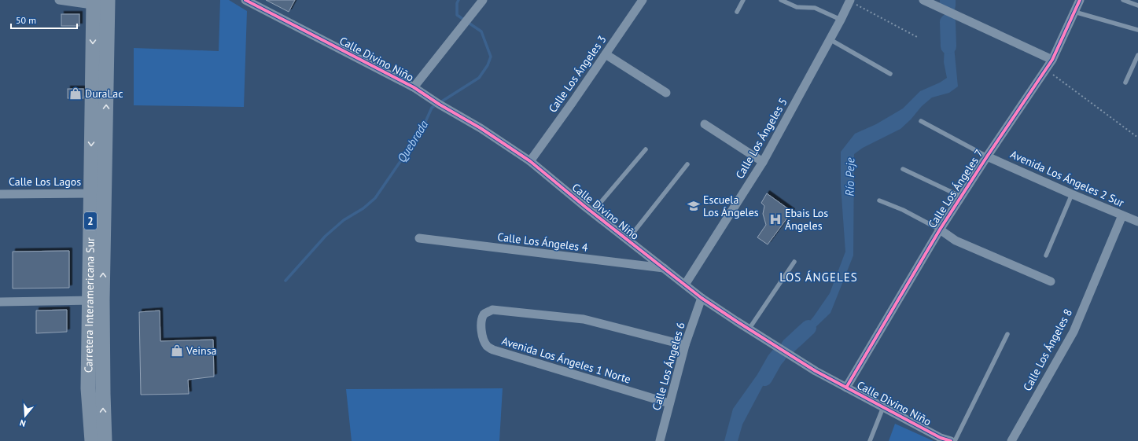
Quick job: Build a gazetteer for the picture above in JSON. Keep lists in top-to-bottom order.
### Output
{
  "streets": {
    "highway": ["2", "Carretera Interamericana Sur"],
    "street": [
      "Calle Divino Niño",
      "Calle Los Ángeles 3",
      "Calle Los Ángeles 5",
      "Avenida Los Ángeles 2 Sur",
      "Calle Los Lagos",
      "Calle Los Ángeles 7",
      "Calle Los Ángeles 4",
      "Calle Los Ángeles 8",
      "Avenida Los Ángeles 1 Norte",
      "Calle Los Ángeles 6"
    ]
  },
  "crossings": [
    ["Calle Divino Niño", "Calle Los Ángeles 3"],
    ["Calle Divino Niño", "Calle Los Ángeles 5"],
    ["Calle Divino Niño", "Calle Los Ángeles 7"],
    ["Calle Divino Niño", "Calle Los Ángeles 4"],
    ["Calle Divino Niño", "Calle Los Ángeles 6"],
    ["Avenida Los Ángeles 2 Sur", "Calle Los Ángeles 7"],
    ["Avenida Los Ángeles 2 Sur", "Calle Los Ángeles 8"],
    ["Calle Los Lagos", "Carretera Interamericana Sur"],
    ["Avenida Los Ángeles 1 Norte", "Calle Los Ángeles 6"]
  ],
  "districts": ["LOS ÁNGELES"],
  "water": ["Quebrada", "Río Peje"],
  "places": {
    "shop": ["DuraLac", "Veinsa"],
    "school or university": ["Escuela Los Ángeles"],
    "hospital": ["Ebais Los Ángeles"]
  },
  "scale_bar": "50 m",
  "north": "bottom"
}
